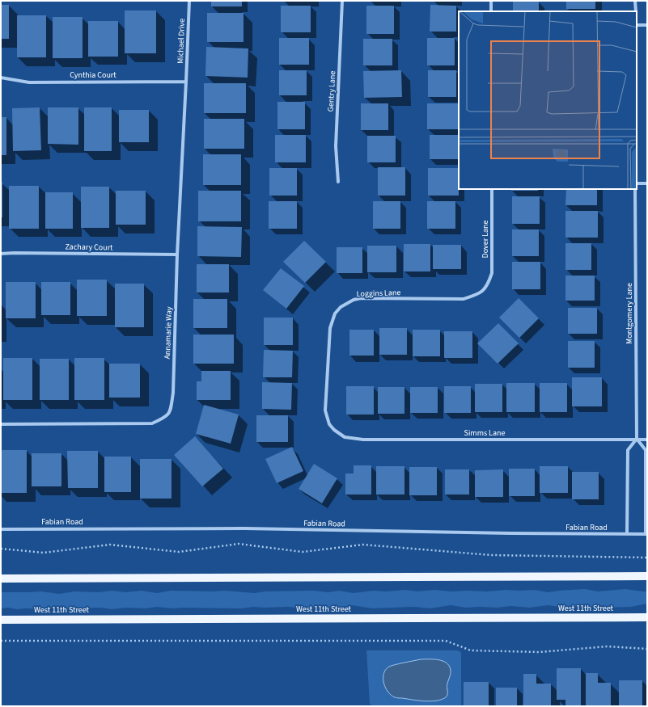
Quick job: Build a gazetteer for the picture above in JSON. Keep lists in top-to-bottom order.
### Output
{
  "streets": {
    "main road": ["West 11th Street"],
    "street": [
      "Michael Drive",
      "Cynthia Court",
      "Gentry Lane",
      "Dover Lane",
      "Zachary Court",
      "Loggins Lane",
      "Montgomery Lane",
      "Annamarie Way",
      "Simms Lane",
      "Fabian Road"
    ]
  },
  "crossings": [
    ["Michael Drive", "Cynthia Court"],
    ["Michael Drive", "Annamarie Way"],
    ["Cynthia Court", "Annamarie Way"],
    ["Dover Lane", "Loggins Lane"],
    ["Zachary Court", "Annamarie Way"],
    ["Loggins Lane", "Simms Lane"],
    ["Montgomery Lane", "Simms Lane"]
  ]
}
